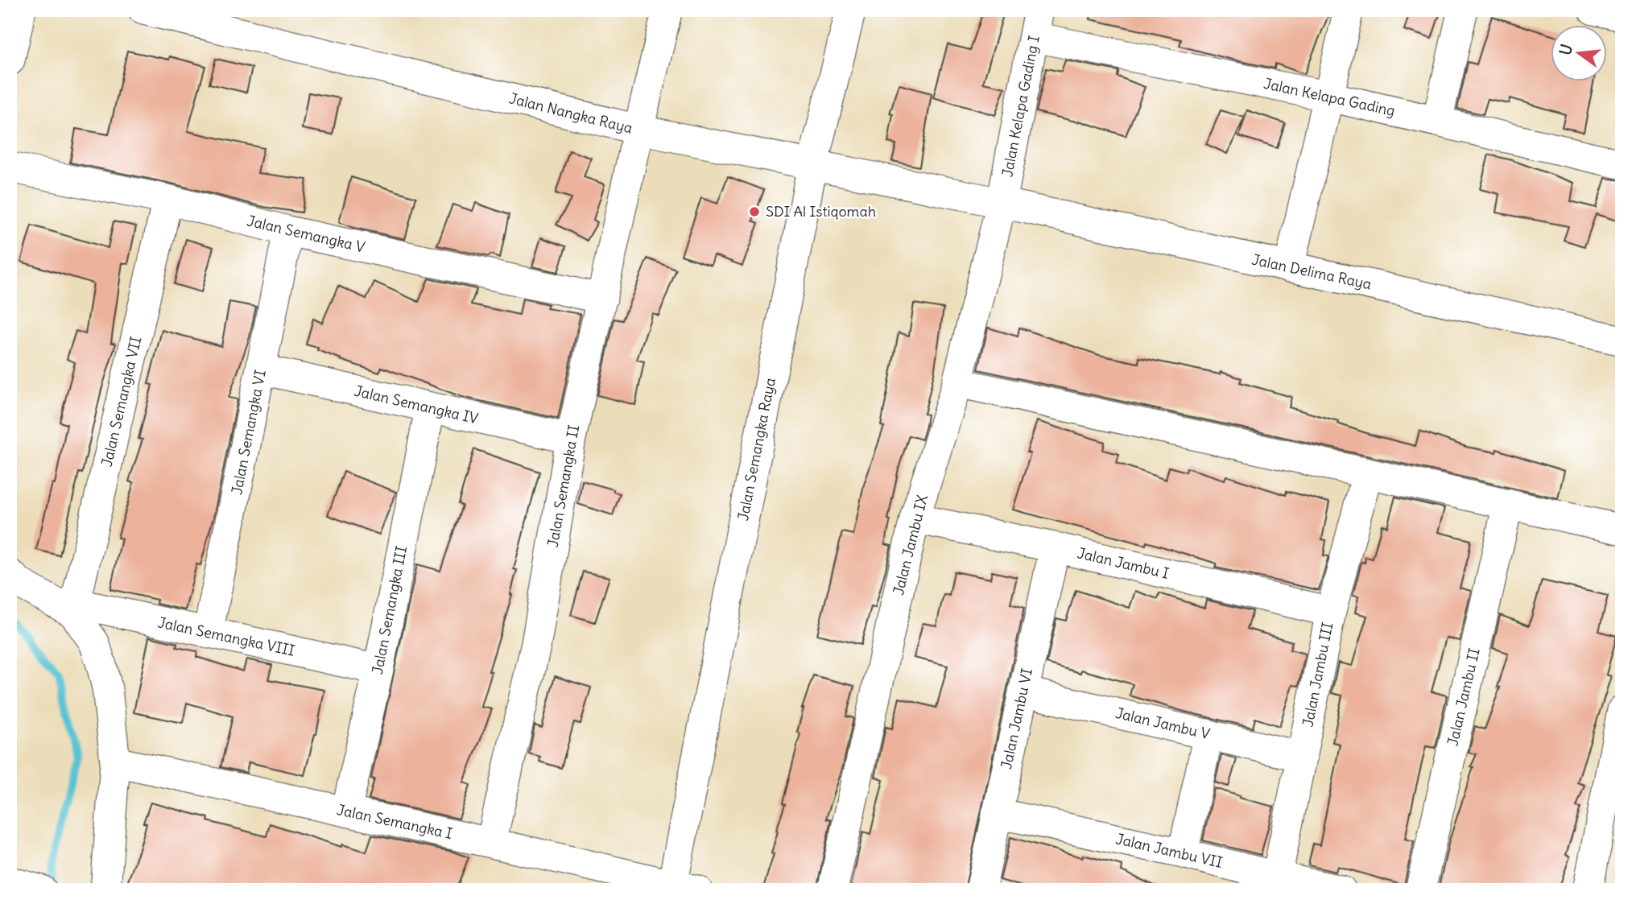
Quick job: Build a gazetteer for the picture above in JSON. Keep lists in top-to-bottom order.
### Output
{
  "streets": {
    "street": [
      "Jalan Kelapa Gading",
      "Jalan Kelapa Gading I",
      "Jalan Nangka Raya",
      "Jalan Semangka V",
      "Jalan Delima Raya",
      "Jalan Semangka VII",
      "Jalan Semangka IV",
      "Jalan Semangka VI",
      "Jalan Semangka Raya",
      "Jalan Semangka II",
      "Jalan Jambu IX",
      "Jalan Jambu I",
      "Jalan Semangka III",
      "Jalan Semangka VIII",
      "Jalan Jambu III",
      "Jalan Jambu II",
      "Jalan Jambu VI",
      "Jalan Jambu V",
      "Jalan Semangka I",
      "Jalan Jambu VII"
    ]
  },
  "crossings": [
    ["Jalan Kelapa Gading", "Jalan Kelapa Gading I"],
    ["Jalan Kelapa Gading I", "Jalan Nangka Raya"],
    ["Jalan Kelapa Gading I", "Jalan Delima Raya"],
    ["Jalan Kelapa Gading I", "Jalan Jambu IX"],
    ["Jalan Nangka Raya", "Jalan Delima Raya"],
    ["Jalan Nangka Raya", "Jalan Semangka Raya"],
    ["Jalan Nangka Raya", "Jalan Semangka II"],
    ["Jalan Nangka Raya", "Jalan Jambu IX"],
    ["Jalan Semangka V", "Jalan Semangka VII"],
    ["Jalan Semangka V", "Jalan Semangka VI"],
    ["Jalan Semangka V", "Jalan Semangka II"],
    ["Jalan Delima Raya", "Jalan Jambu IX"],
    ["Jalan Semangka VII", "Jalan Semangka VIII"],
    ["Jalan Semangka IV", "Jalan Semangka VI"],
    ["Jalan Semangka IV", "Jalan Semangka II"],
    ["Jalan Semangka IV", "Jalan Semangka III"],
    ["Jalan Semangka VI", "Jalan Semangka VIII"],
    ["Jalan Semangka Raya", "Jalan Semangka I"],
    ["Jalan Semangka II", "Jalan Semangka I"],
    ["Jalan Jambu IX", "Jalan Jambu I"],
    ["Jalan Jambu I", "Jalan Jambu III"],
    ["Jalan Jambu I", "Jalan Jambu VI"],
    ["Jalan Semangka III", "Jalan Semangka VIII"],
    ["Jalan Semangka III", "Jalan Semangka I"],
    ["Jalan Jambu III", "Jalan Jambu V"],
    ["Jalan Jambu III", "Jalan Jambu VII"],
    ["Jalan Jambu VI", "Jalan Jambu V"],
    ["Jalan Jambu VI", "Jalan Jambu VII"]
  ],
  "places": ["SDI Al Istiqomah"],
  "north": "left"
}
